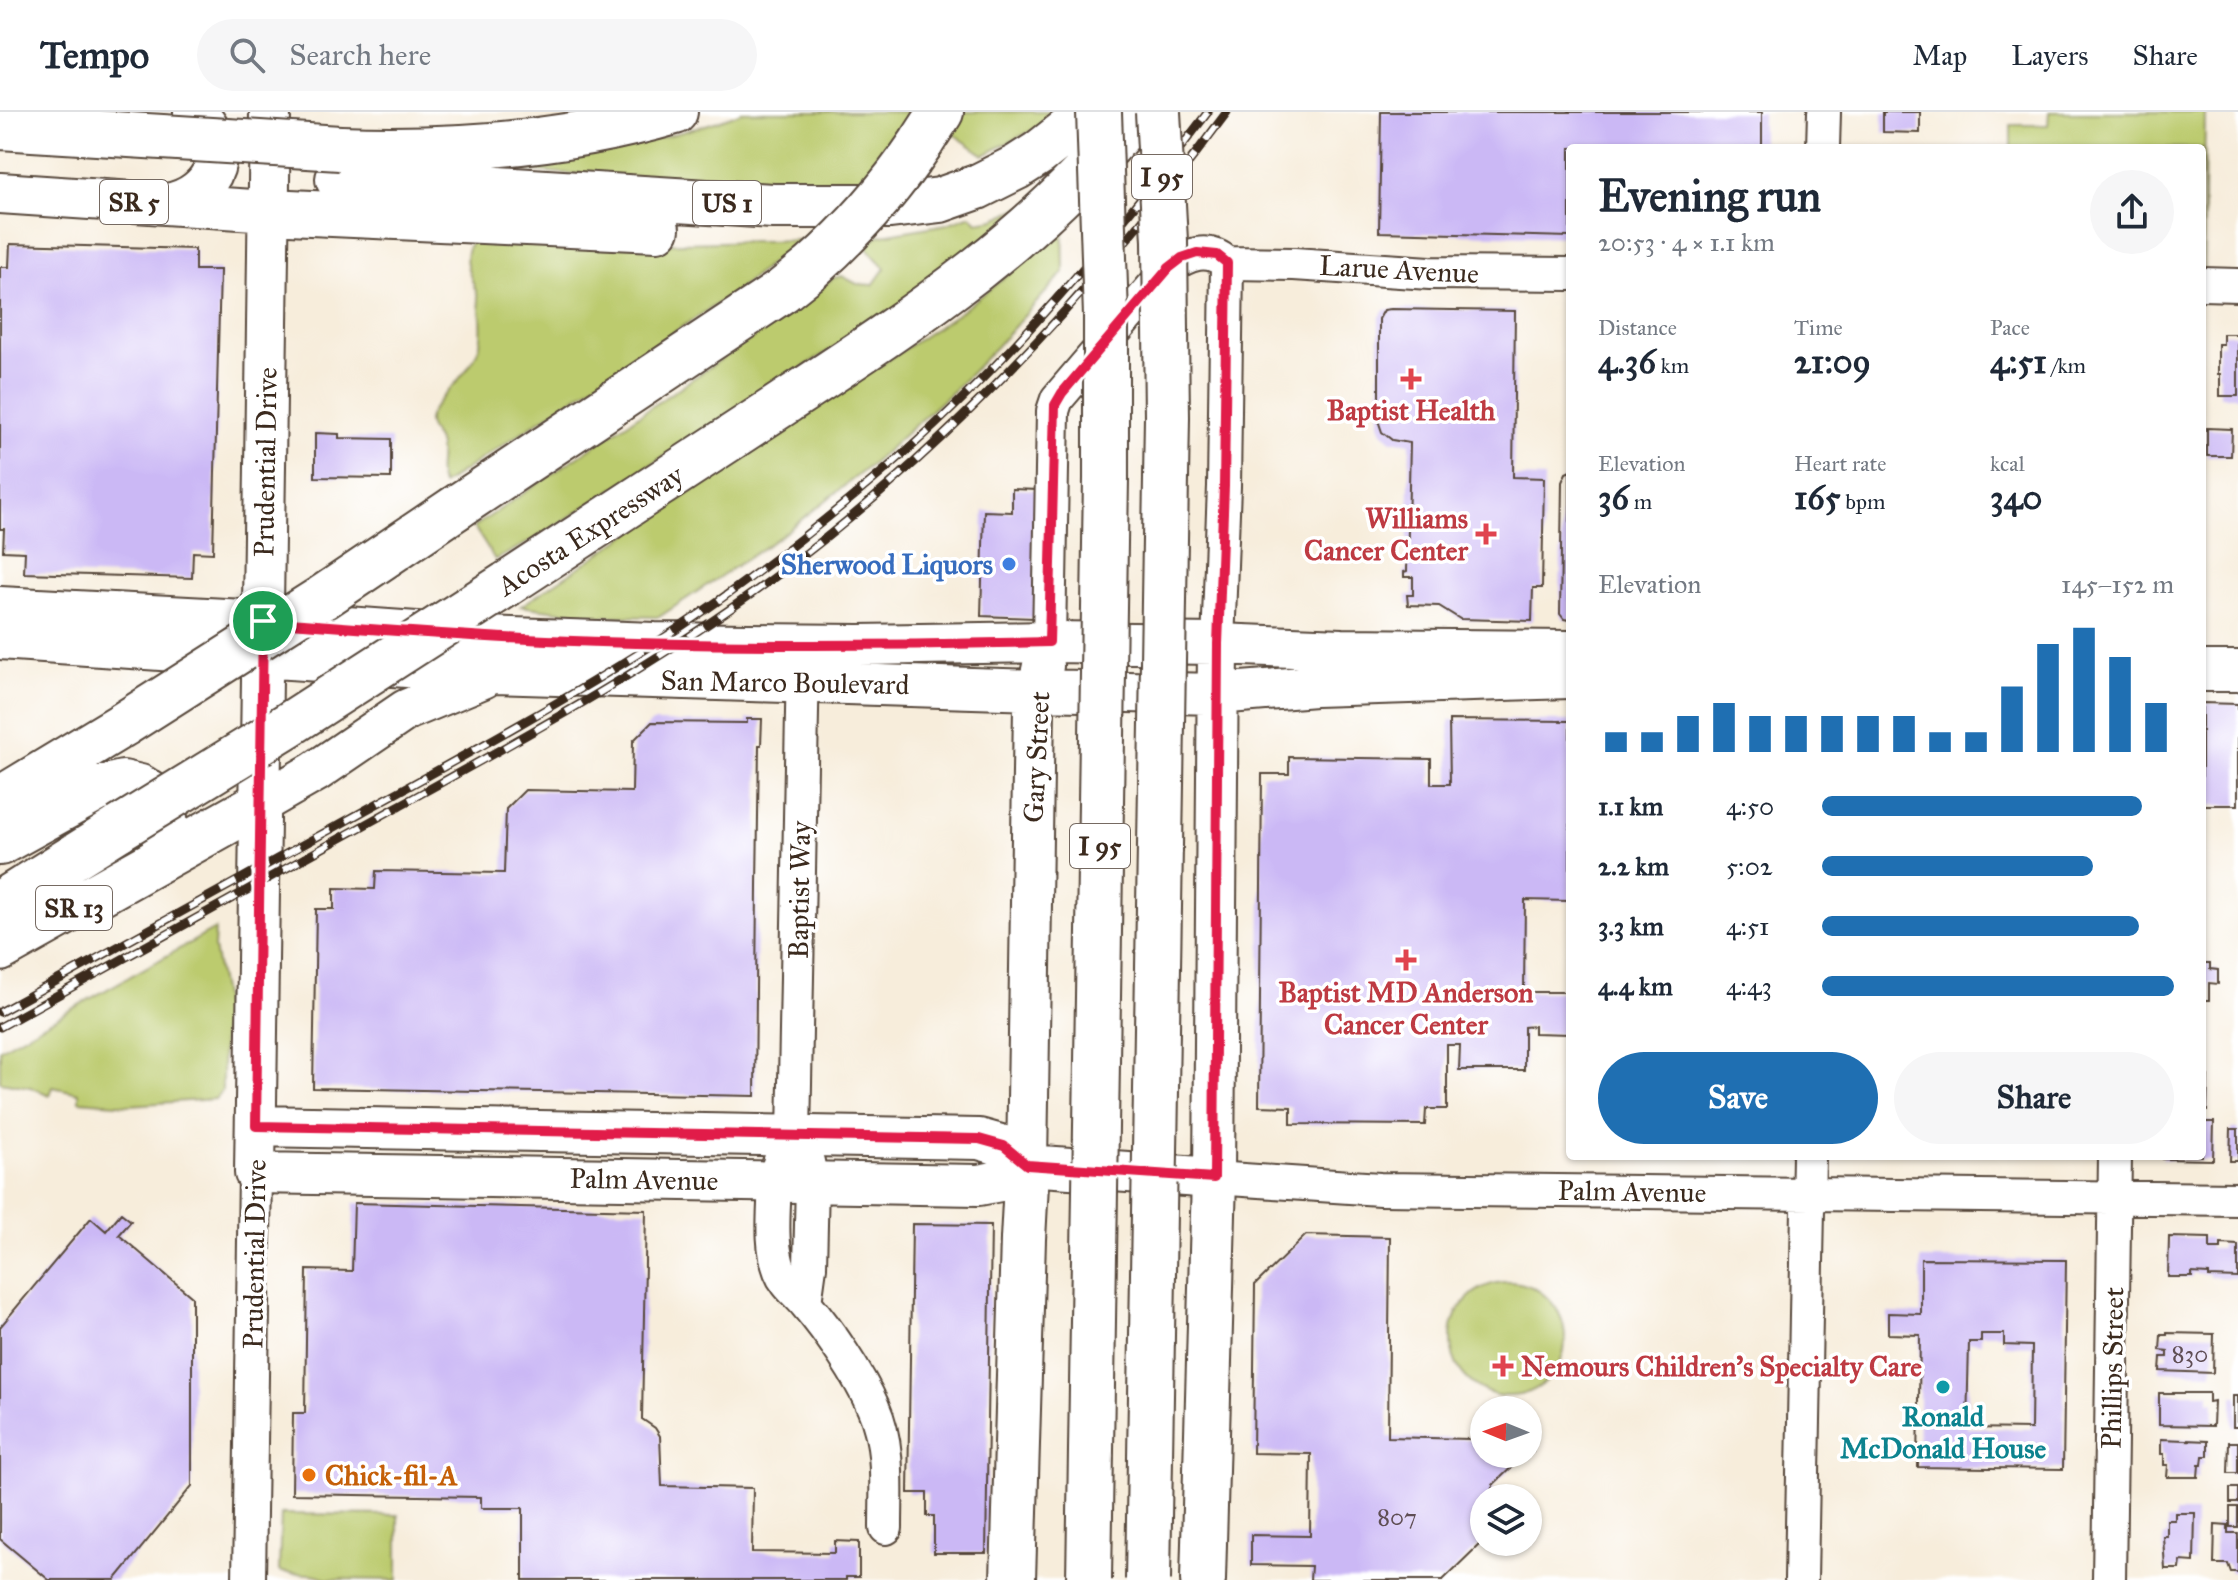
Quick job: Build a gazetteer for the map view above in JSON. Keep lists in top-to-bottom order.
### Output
{
  "streets": {
    "highway": [
      "I 95",
      "US 1",
      "Acosta Expressway",
      "SR 13"
    ],
    "main road": [
      "SR 5",
      "Prudential Drive",
      "San Marco Boulevard",
      "Gary Street",
      "Palm Avenue"
    ],
    "street": ["Larue Avenue", "Baptist Way", "Phillips Street"]
  },
  "crossings": [
    ["SR 5", "Prudential Drive"],
    ["Larue Avenue", "Gary Street"],
    ["Prudential Drive", "San Marco Boulevard"],
    ["Prudential Drive", "SR 13"],
    ["Prudential Drive", "Palm Avenue"],
    ["San Marco Boulevard", "Gary Street"],
    ["San Marco Boulevard", "Baptist Way"],
    ["Gary Street", "Palm Avenue"],
    ["Baptist Way", "Palm Avenue"],
    ["Palm Avenue", "Phillips Street"]
  ],
  "places": {
    "health": [
      "Baptist Health",
      "Williams Cancer Center",
      "Baptist MD Anderson Cancer Center",
      "Nemours Children's Specialty Care"
    ],
    "other": ["Sherwood Liquors", "Ronald McDonald House", "Chick-fil-A"]
  },
  "house_numbers": ["830", "807"],
  "north": "left",
  "page": {
    "header": "Tempo",
    "search": "Search here",
    "nav": ["Map", "Layers", "Share"],
    "heading": ["Evening run", "20:53 · 4 × 1.1 km"],
    "stats": [
      ["Distance", "4.36 km"],
      ["Time", "21:09"],
      ["Pace", "4:51 /km"],
      ["Elevation", "36 m"],
      ["Heart rate", "165 bpm"],
      ["kcal", "340"]
    ],
    "chart": ["Elevation", "145–152 m"],
    "list": [
      {
        "name": "1.1 km",
        "note": "4:50"
      },
      {
        "name": "2.2 km",
        "note": "5:02"
      },
      {
        "name": "3.3 km",
        "note": "4:51"
      },
      {
        "name": "4.4 km",
        "note": "4:43"
      }
    ],
    "buttons": ["Save", "Share"]
  }
}
